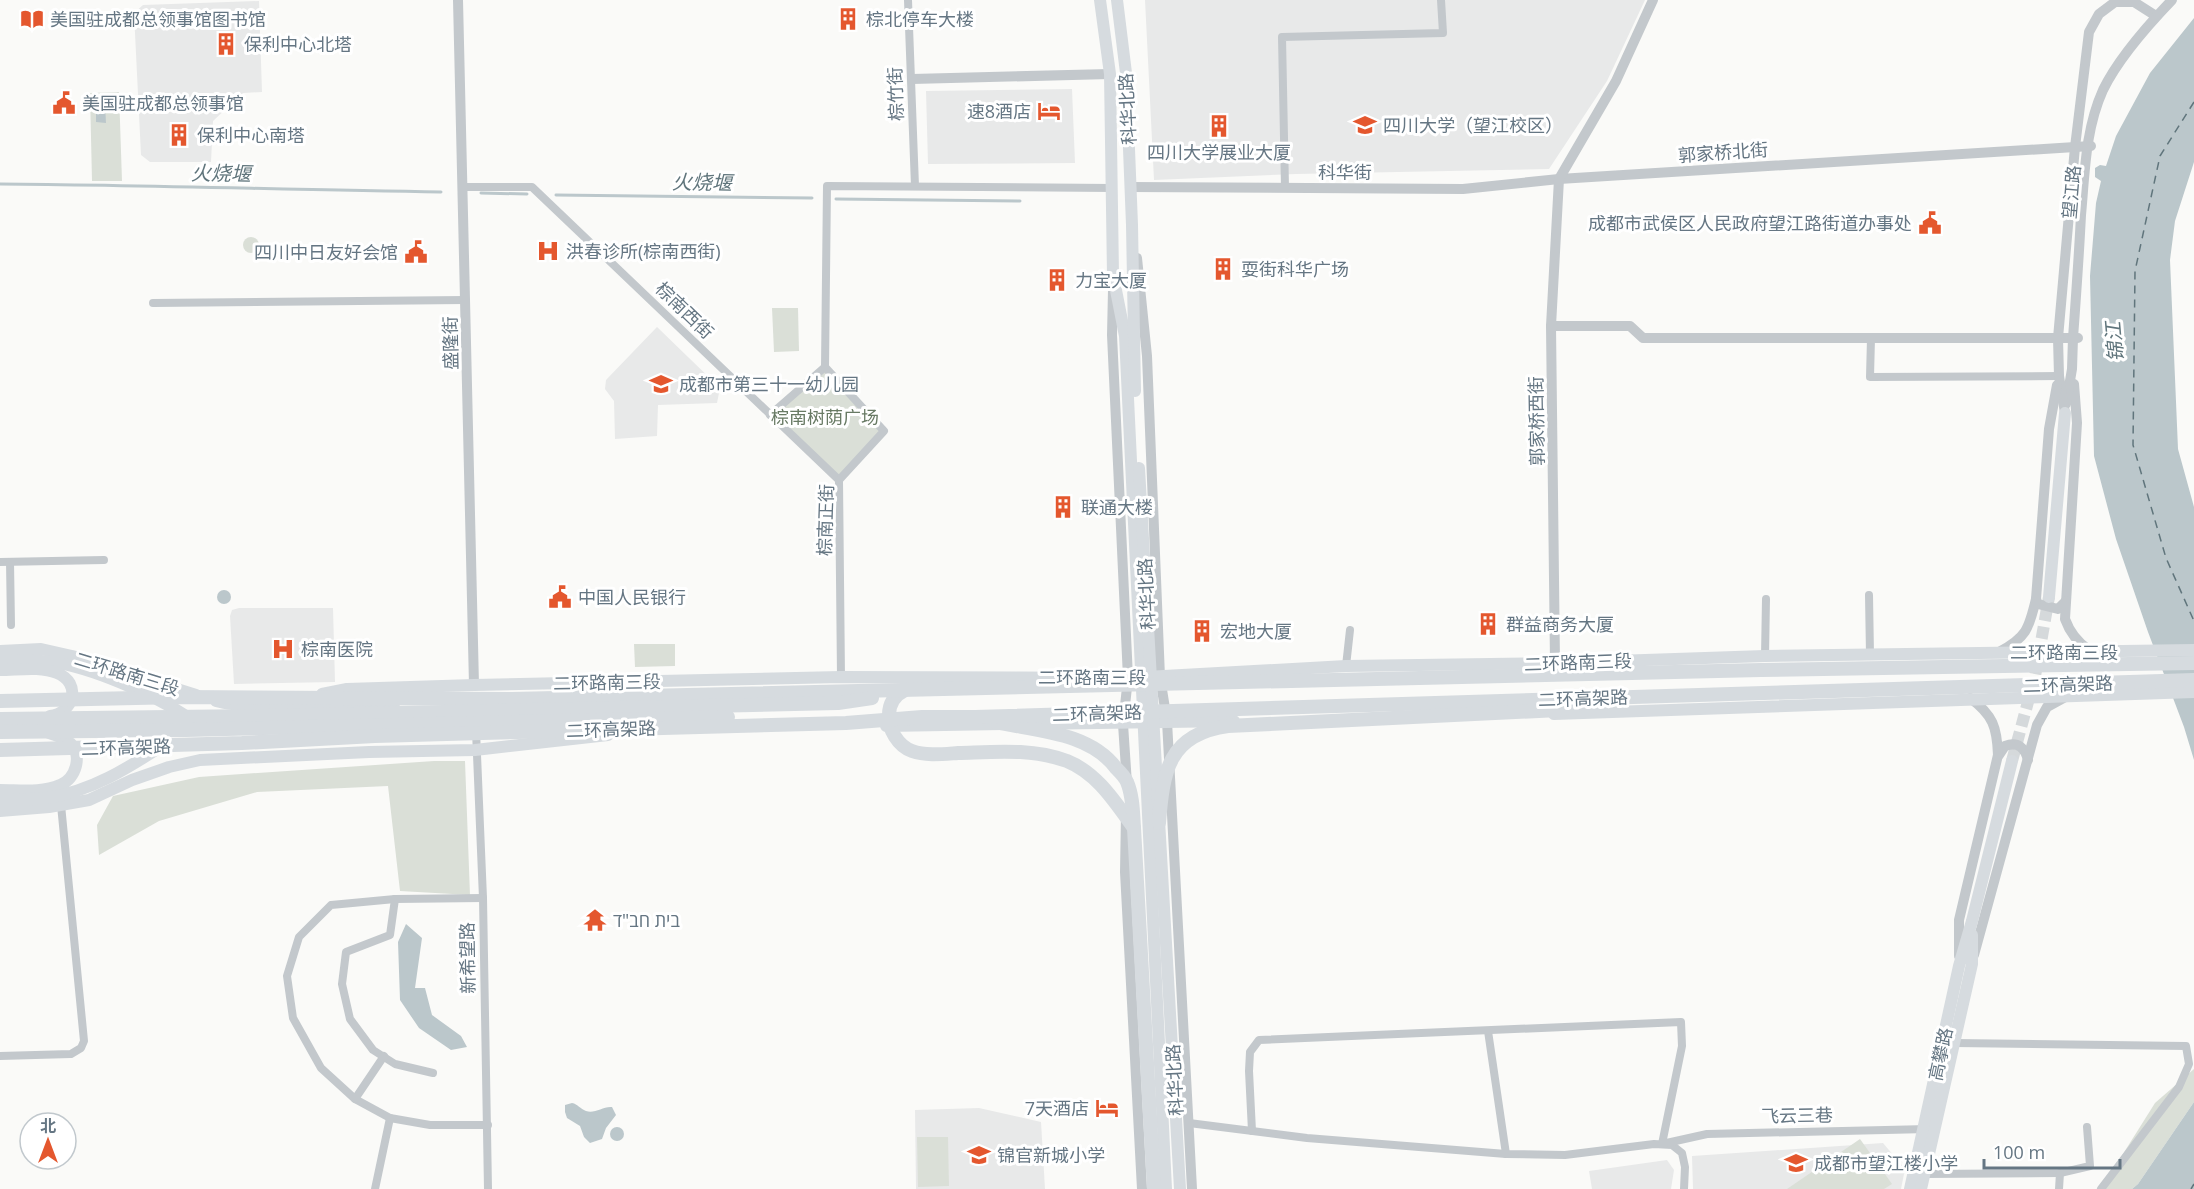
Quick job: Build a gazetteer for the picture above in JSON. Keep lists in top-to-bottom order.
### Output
{
  "streets": {
    "highway": ["二环高架路"],
    "main road": [
      "科华北路",
      "望江路",
      "二环路南三段",
      "高攀路"
    ],
    "street": [
      "棕竹街",
      "郭家桥北街",
      "科华街",
      "棕南西街",
      "盛隆街",
      "郭家桥西街",
      "棕南正街",
      "新希望路",
      "飞云三巷"
    ]
  },
  "crossings": [
    ["科华北路", "科华街"],
    ["郭家桥北街", "科华街"],
    ["郭家桥北街", "望江路"],
    ["郭家桥北街", "郭家桥西街"],
    ["科华街", "郭家桥西街"],
    ["棕南西街", "盛隆街"],
    ["棕南西街", "棕南正街"],
    ["盛隆街", "二环路南三段"],
    ["郭家桥西街", "二环路南三段"],
    ["棕南正街", "二环路南三段"],
    ["高攀路", "飞云三巷"]
  ],
  "water": ["火烧堰", "锦江"],
  "parks": ["棕南树荫广场"],
  "places": {
    "library": ["美国驻成都总领事馆图书馆"],
    "building": [
      "棕北停车大楼",
      "保利中心北塔",
      "四川大学展业大厦",
      "保利中心南塔",
      "耍街科华广场",
      "力宝大厦",
      "联通大楼",
      "群益商务大厦",
      "宏地大厦"
    ],
    "public building": [
      "美国驻成都总领事馆",
      "成都市武侯区人民政府望江路街道办事处",
      "四川中日友好会馆",
      "中国人民银行"
    ],
    "hotel": ["速8酒店", "7天酒店"],
    "school or university": [
      "四川大学（望江校区）",
      "成都市第三十一幼儿园",
      "锦官新城小学",
      "成都市望江楼小学"
    ],
    "hospital": ["洪春诊所(棕南西街)", "棕南医院"],
    "temple": ["בית חב\"ד"]
  },
  "scale_bar": "100 m",
  "north": "top"
}
